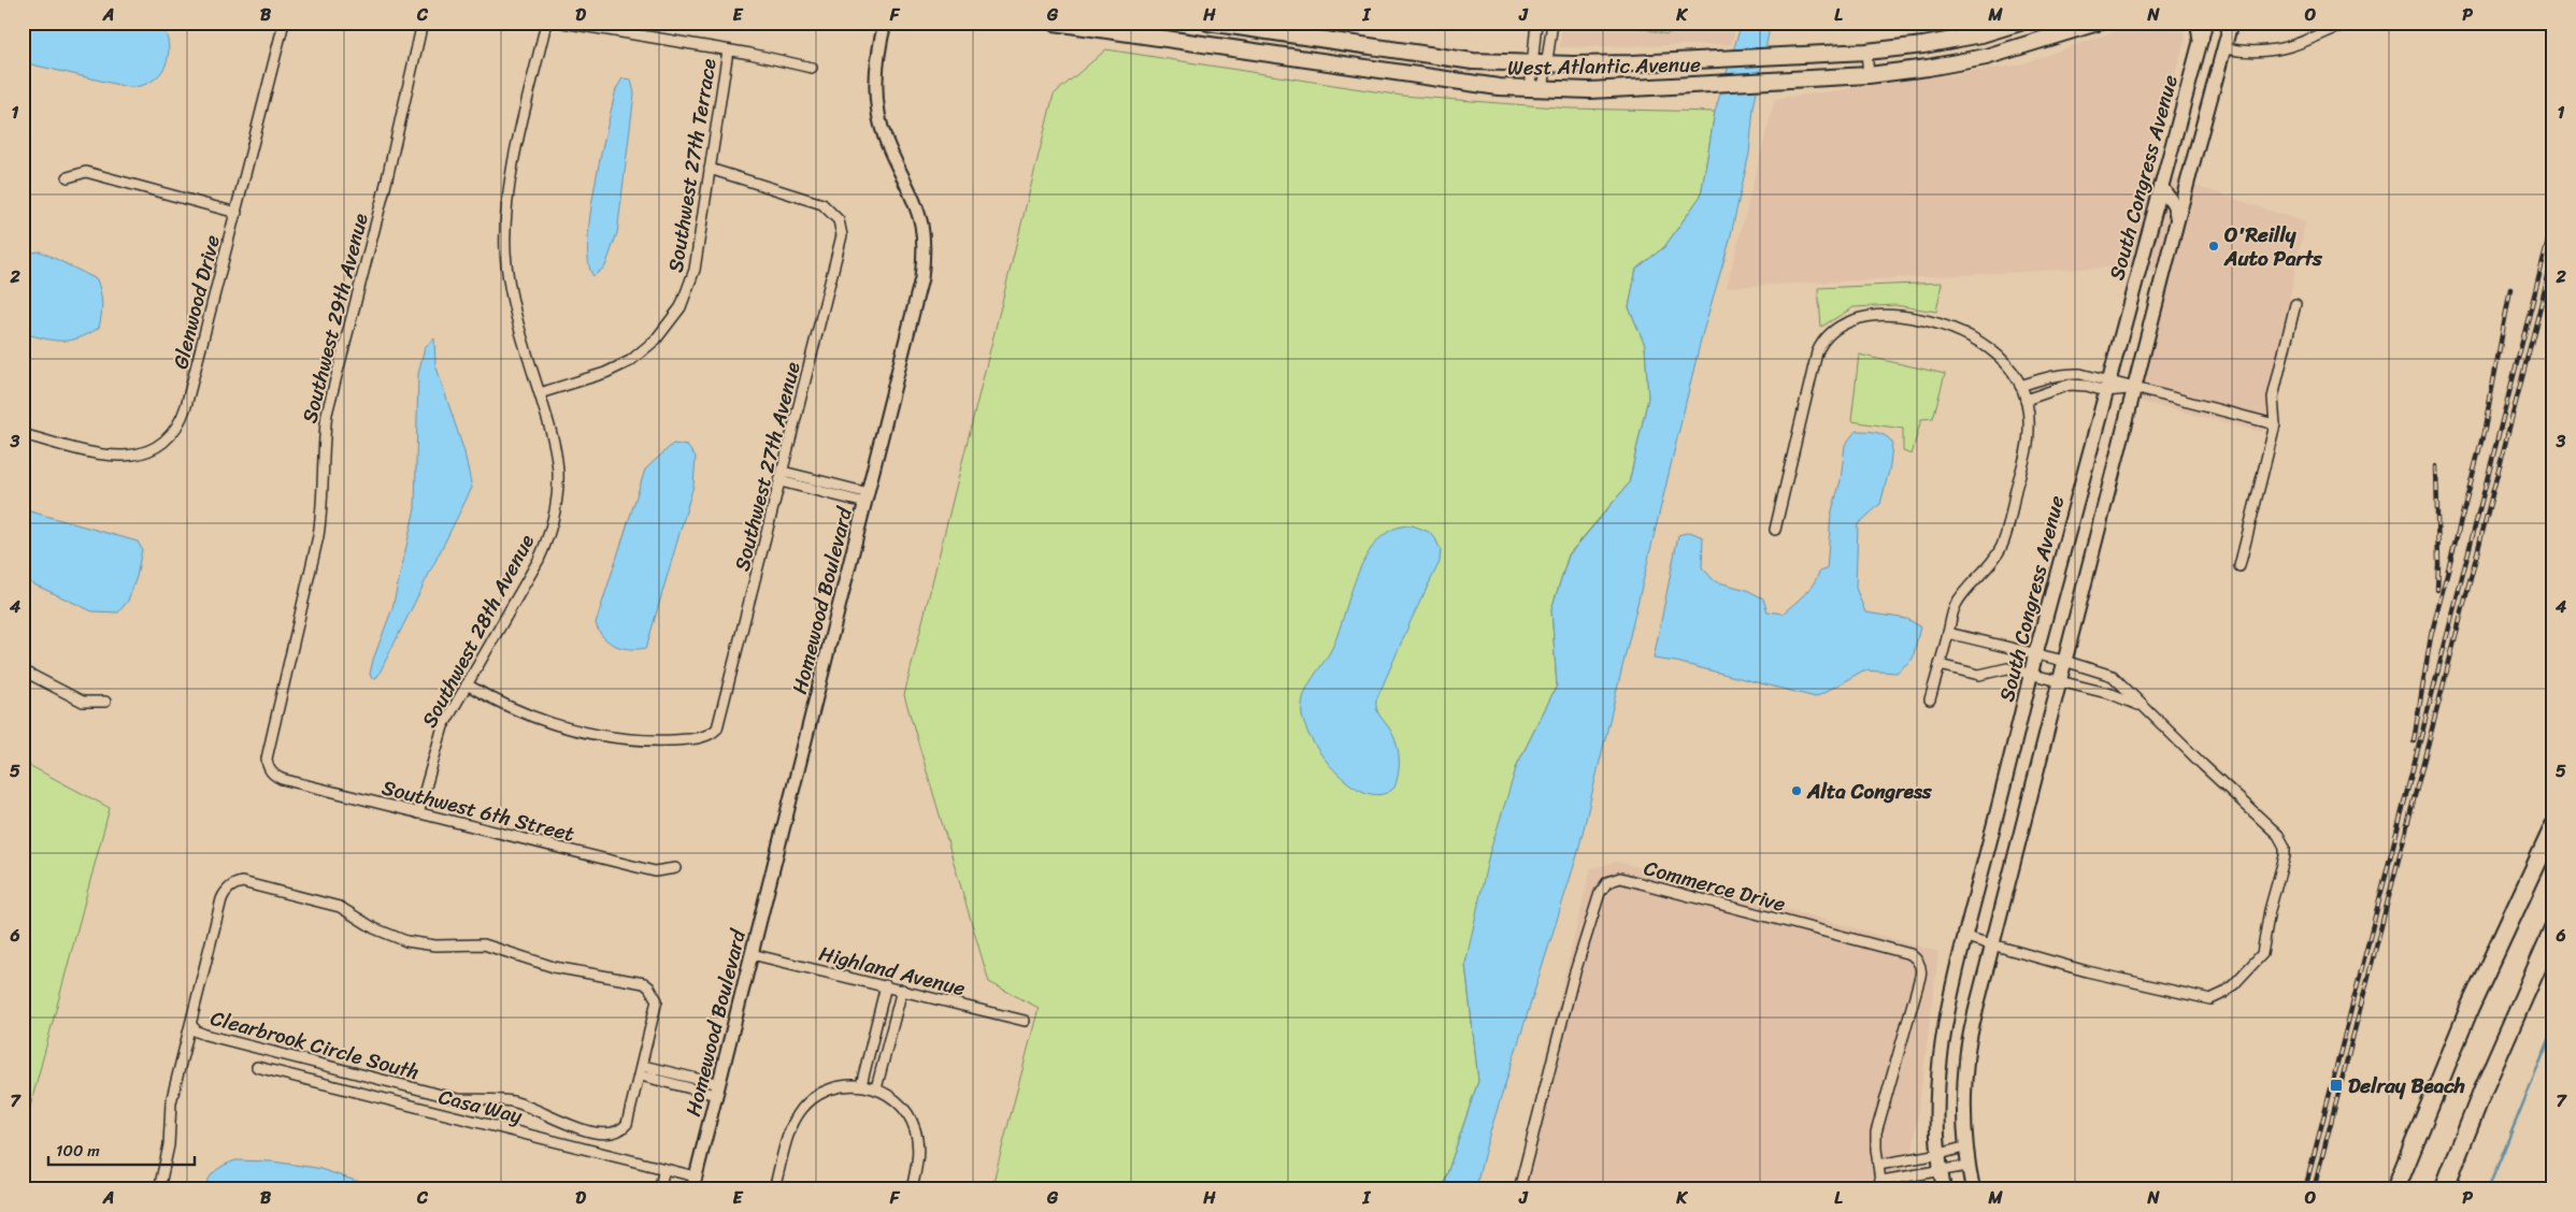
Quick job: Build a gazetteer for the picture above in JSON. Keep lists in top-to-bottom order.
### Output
{
  "streets": {
    "main road": ["West Atlantic Avenue", "South Congress Avenue"],
    "street": [
      "Southwest 27th Terrace",
      "Glenwood Drive",
      "Southwest 29th Avenue",
      "Southwest 27th Avenue",
      "Homewood Boulevard",
      "Southwest 28th Avenue",
      "Southwest 6th Street",
      "Commerce Drive",
      "Highland Avenue",
      "Clearbrook Circle South",
      "Casa Way"
    ]
  },
  "crossings": [
    ["Southwest 27th Terrace", "Southwest 27th Avenue"],
    ["Southwest 27th Terrace", "Southwest 28th Avenue"],
    ["South Congress Avenue", "Commerce Drive"],
    ["Southwest 29th Avenue", "Southwest 6th Street"],
    ["Southwest 27th Avenue", "Southwest 28th Avenue"],
    ["Homewood Boulevard", "Highland Avenue"],
    ["Homewood Boulevard", "Casa Way"],
    ["Southwest 28th Avenue", "Southwest 6th Street"]
  ],
  "places": {
    "other": ["O'Reilly Auto Parts", "Alta Congress"],
    "transit": ["Delray Beach"]
  },
  "scale_bar": "100 m",
  "grid": {
    "columns": [
      "A",
      "B",
      "C",
      "D",
      "E",
      "F",
      "G",
      "H",
      "I",
      "J",
      "K",
      "L",
      "M",
      "N",
      "O",
      "P"
    ],
    "rows": [
      "1",
      "2",
      "3",
      "4",
      "5",
      "6",
      "7"
    ]
  }
}
